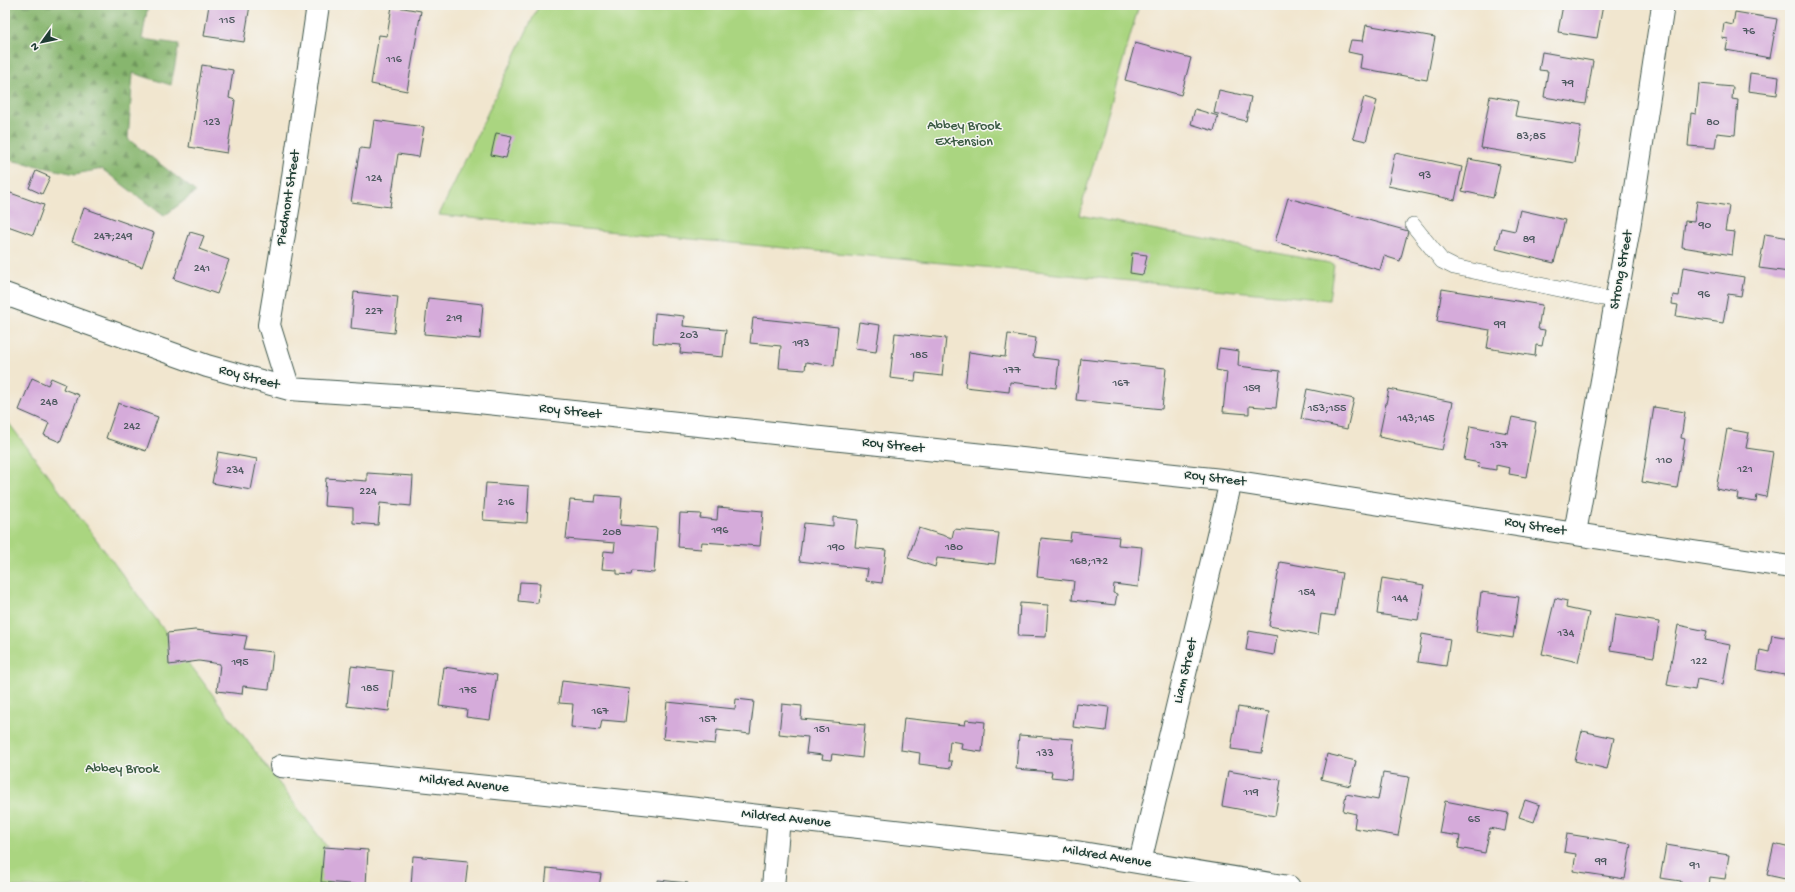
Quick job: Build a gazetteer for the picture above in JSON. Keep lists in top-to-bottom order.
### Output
{
  "streets": {
    "street": [
      "Piedmont Street",
      "Strong Street",
      "Roy Street",
      "Liam Street",
      "Mildred Avenue"
    ]
  },
  "crossings": [
    ["Piedmont Street", "Roy Street"],
    ["Strong Street", "Roy Street"],
    ["Roy Street", "Liam Street"],
    ["Liam Street", "Mildred Avenue"]
  ],
  "parks": ["Abbey Brook Extension", "Abbey Brook"],
  "house_numbers": [
    "115",
    "76",
    "116",
    "79",
    "123",
    "80",
    "83;85",
    "93",
    "124",
    "90",
    "247;249",
    "89",
    "241",
    "96",
    "227",
    "219",
    "99",
    "203",
    "193",
    "185",
    "177",
    "167",
    "159",
    "248",
    "153;155",
    "143;145",
    "242",
    "137",
    "110",
    "121",
    "234",
    "224",
    "216",
    "196",
    "208",
    "190",
    "180",
    "168;172",
    "154",
    "144",
    "134",
    "122",
    "195",
    "185",
    "175",
    "167",
    "157",
    "151",
    "133",
    "119",
    "65",
    "99",
    "91"
  ],
  "north": "bottom left"
}
